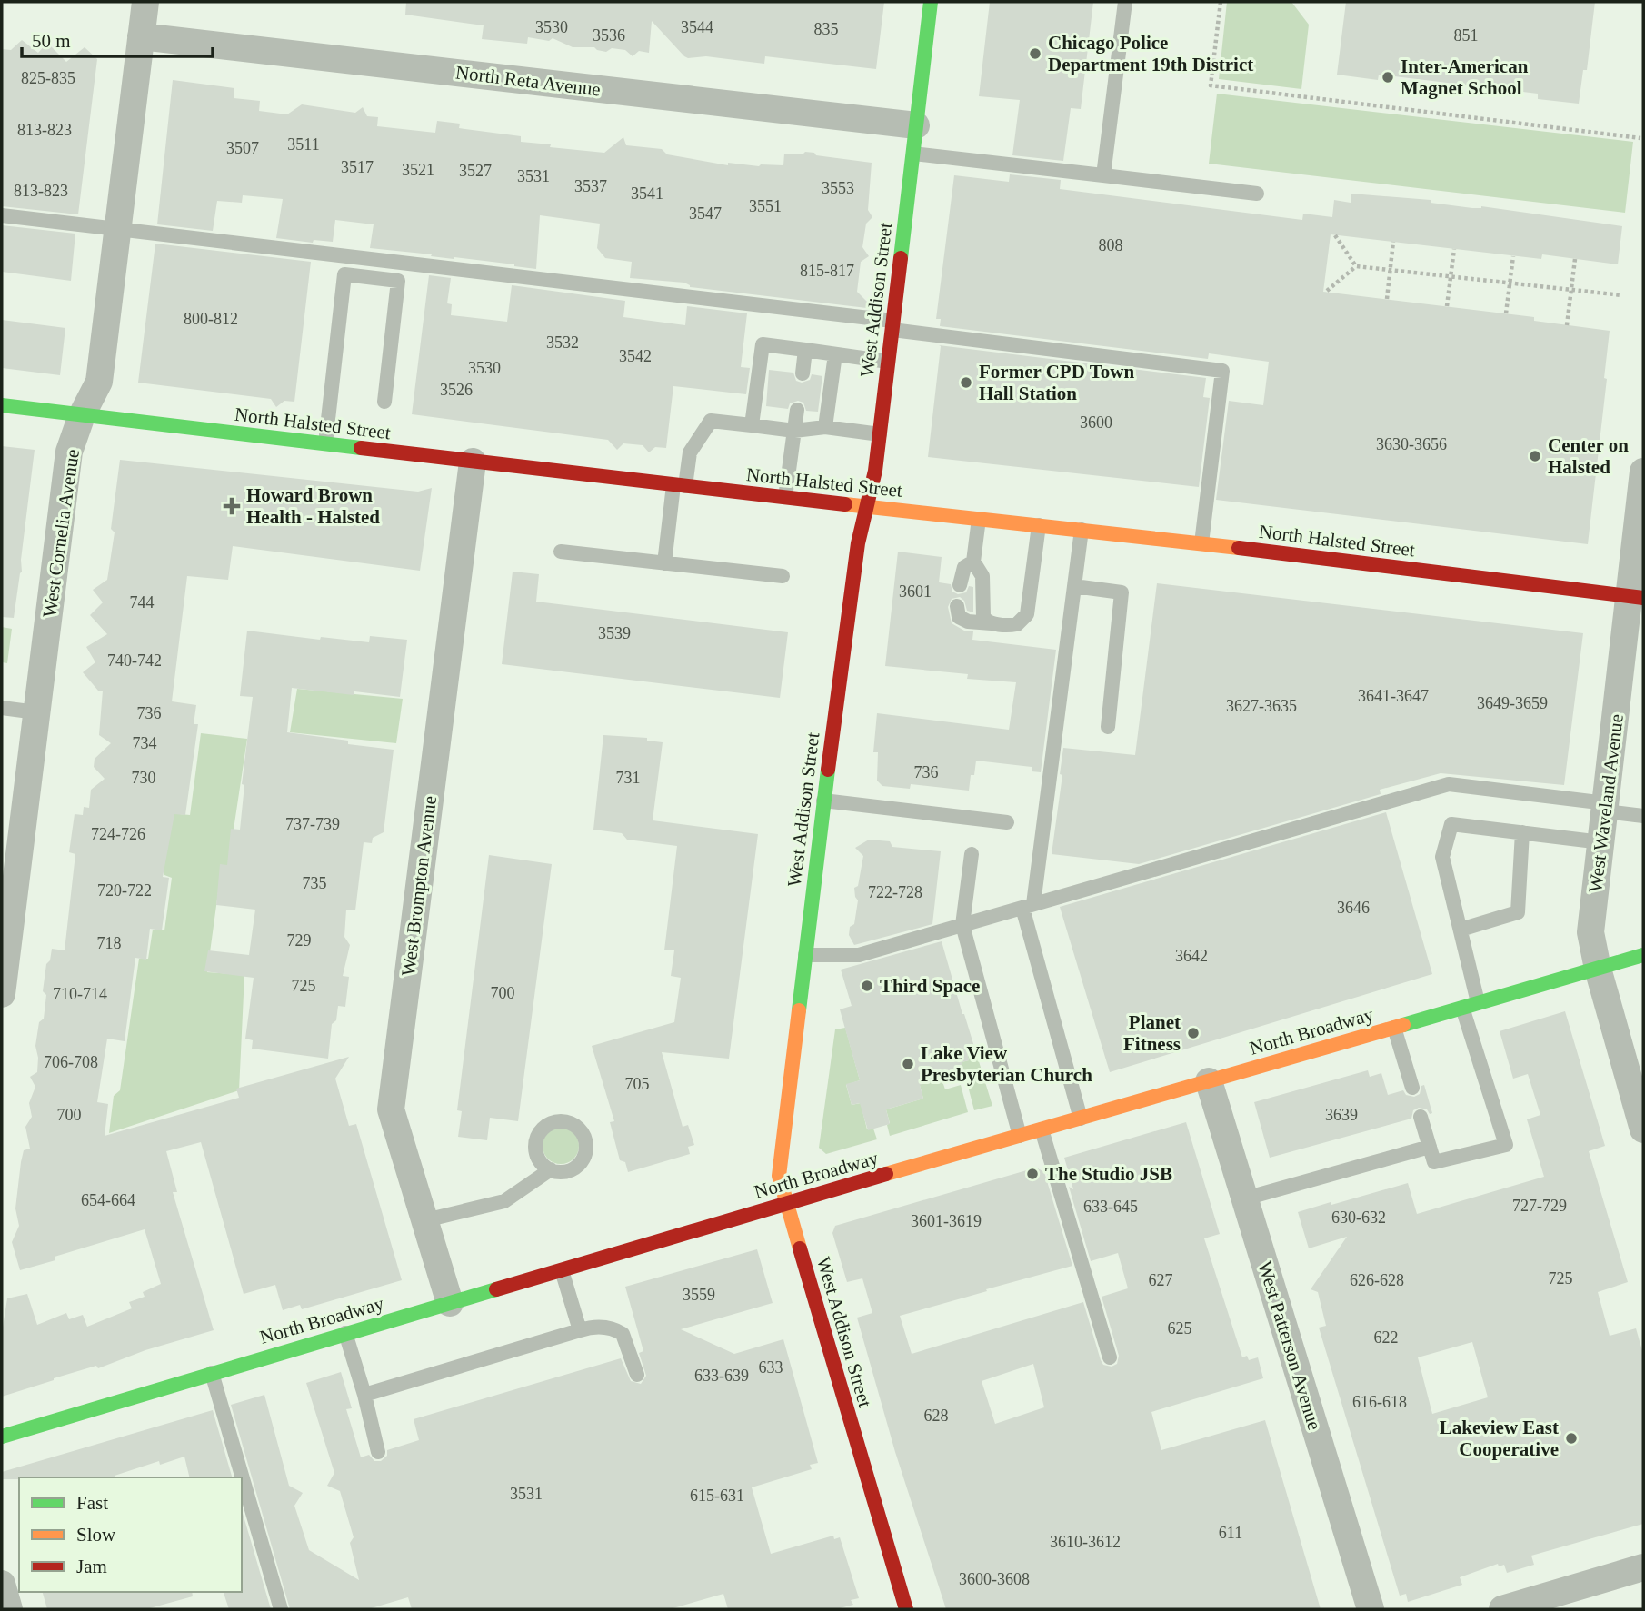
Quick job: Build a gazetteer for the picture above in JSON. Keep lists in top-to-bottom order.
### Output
{
  "streets": {
    "main road": ["West Addison Street", "North Halsted Street", "North Broadway"],
    "street": [
      "North Reta Avenue",
      "West Cornelia Avenue",
      "West Waveland Avenue",
      "West Brompton Avenue",
      "West Patterson Avenue"
    ]
  },
  "crossings": [
    ["North Reta Avenue", "West Addison Street"],
    ["North Reta Avenue", "West Cornelia Avenue"],
    ["West Addison Street", "North Halsted Street"],
    ["West Addison Street", "North Broadway"],
    ["North Halsted Street", "West Cornelia Avenue"],
    ["North Halsted Street", "West Waveland Avenue"],
    ["North Halsted Street", "West Brompton Avenue"],
    ["West Waveland Avenue", "North Broadway"],
    ["West Brompton Avenue", "North Broadway"],
    ["North Broadway", "West Patterson Avenue"]
  ],
  "places": {
    "other": [
      "Chicago Police Department 19th District",
      "Inter-American Magnet School",
      "Former CPD Town Hall Station",
      "Center on Halsted",
      "Third Space",
      "Planet Fitness",
      "Lake View Presbyterian Church",
      "The Studio JSB",
      "Lakeview East Cooperative"
    ],
    "health": ["Howard Brown Health - Halsted"]
  },
  "house_numbers": [
    "3530",
    "3544",
    "835",
    "3536",
    "851",
    "825-835",
    "813-823",
    "3511",
    "3507",
    "3517",
    "3521",
    "3527",
    "3531",
    "3537",
    "3553",
    "813-823",
    "3541",
    "3551",
    "3547",
    "808",
    "815-817",
    "800-812",
    "3532",
    "3542",
    "3530",
    "3526",
    "3600",
    "3630-3656",
    "3601",
    "744",
    "3539",
    "740-742",
    "3641-3647",
    "3649-3659",
    "3627-3635",
    "736",
    "734",
    "736",
    "730",
    "731",
    "737-739",
    "724-726",
    "735",
    "720-722",
    "722-728",
    "3646",
    "729",
    "718",
    "3642",
    "725",
    "700",
    "710-714",
    "706-708",
    "705",
    "700",
    "3639",
    "654-664",
    "727-729",
    "633-645",
    "630-632",
    "3601-3619",
    "725",
    "627",
    "626-628",
    "3559",
    "625",
    "622",
    "633",
    "633-639",
    "616-618",
    "628",
    "3531",
    "615-631",
    "611",
    "3610-3612",
    "3600-3608"
  ],
  "legend": ["Fast", "Slow", "Jam"],
  "scale_bar": "50 m"
}
